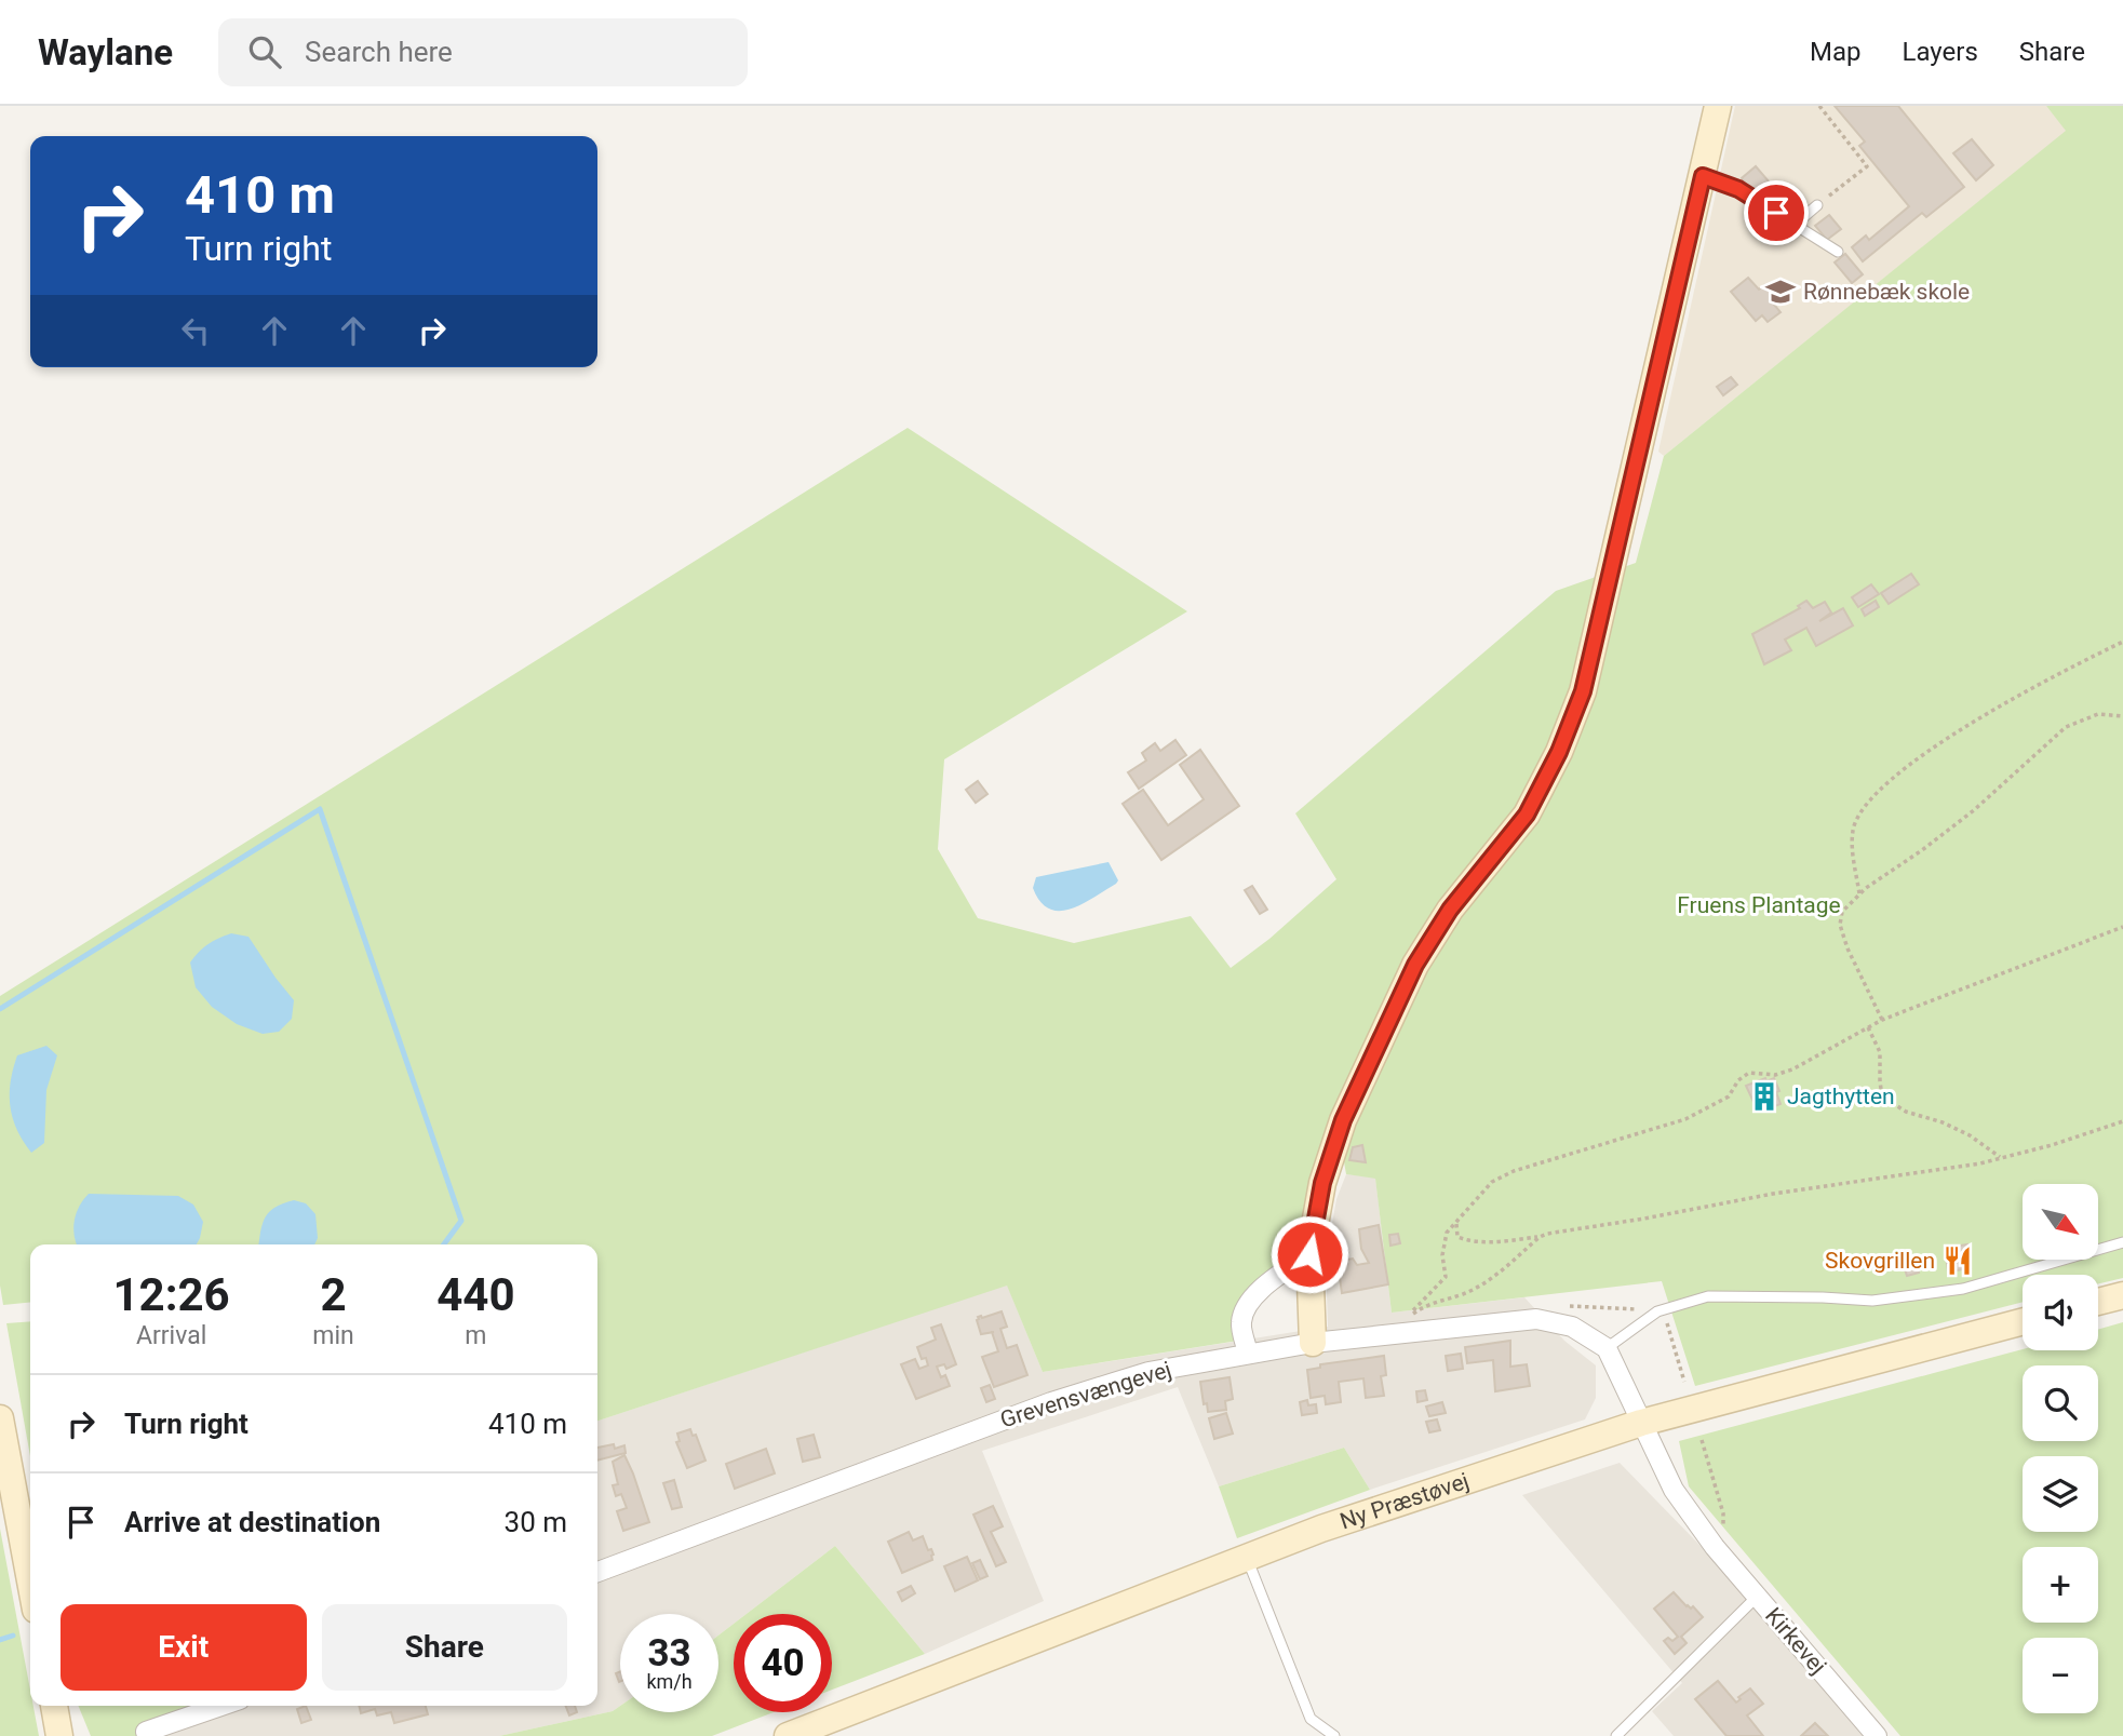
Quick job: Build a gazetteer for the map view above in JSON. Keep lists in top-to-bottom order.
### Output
{
  "streets": {
    "street": ["Grevensvængevej", "Ny Præstøvej", "Kirkevej"]
  },
  "crossings": [
    ["Ny Præstøvej", "Kirkevej"]
  ],
  "parks": ["Fruens Plantage"],
  "places": {
    "school or university": ["Rønnebæk skole"],
    "building": ["Jagthytten"],
    "restaurant": ["Skovgrillen"]
  },
  "north": "bottom right",
  "page": {
    "header": "Waylane",
    "search": "Search here",
    "nav": ["Map", "Layers", "Share"],
    "turn": ["410 m", "Turn right"],
    "map_buttons": ["+", "−"],
    "eta": [
      "12:26",
      "Arrival",
      "2",
      "min",
      "440",
      "m"
    ],
    "list": [
      {
        "name": "Turn right",
        "value": "410 m"
      },
      {
        "name": "Arrive at destination",
        "value": "30 m"
      }
    ],
    "buttons": ["Exit", "Share"],
    "speed": "33 km/h",
    "limit": "40"
  }
}
